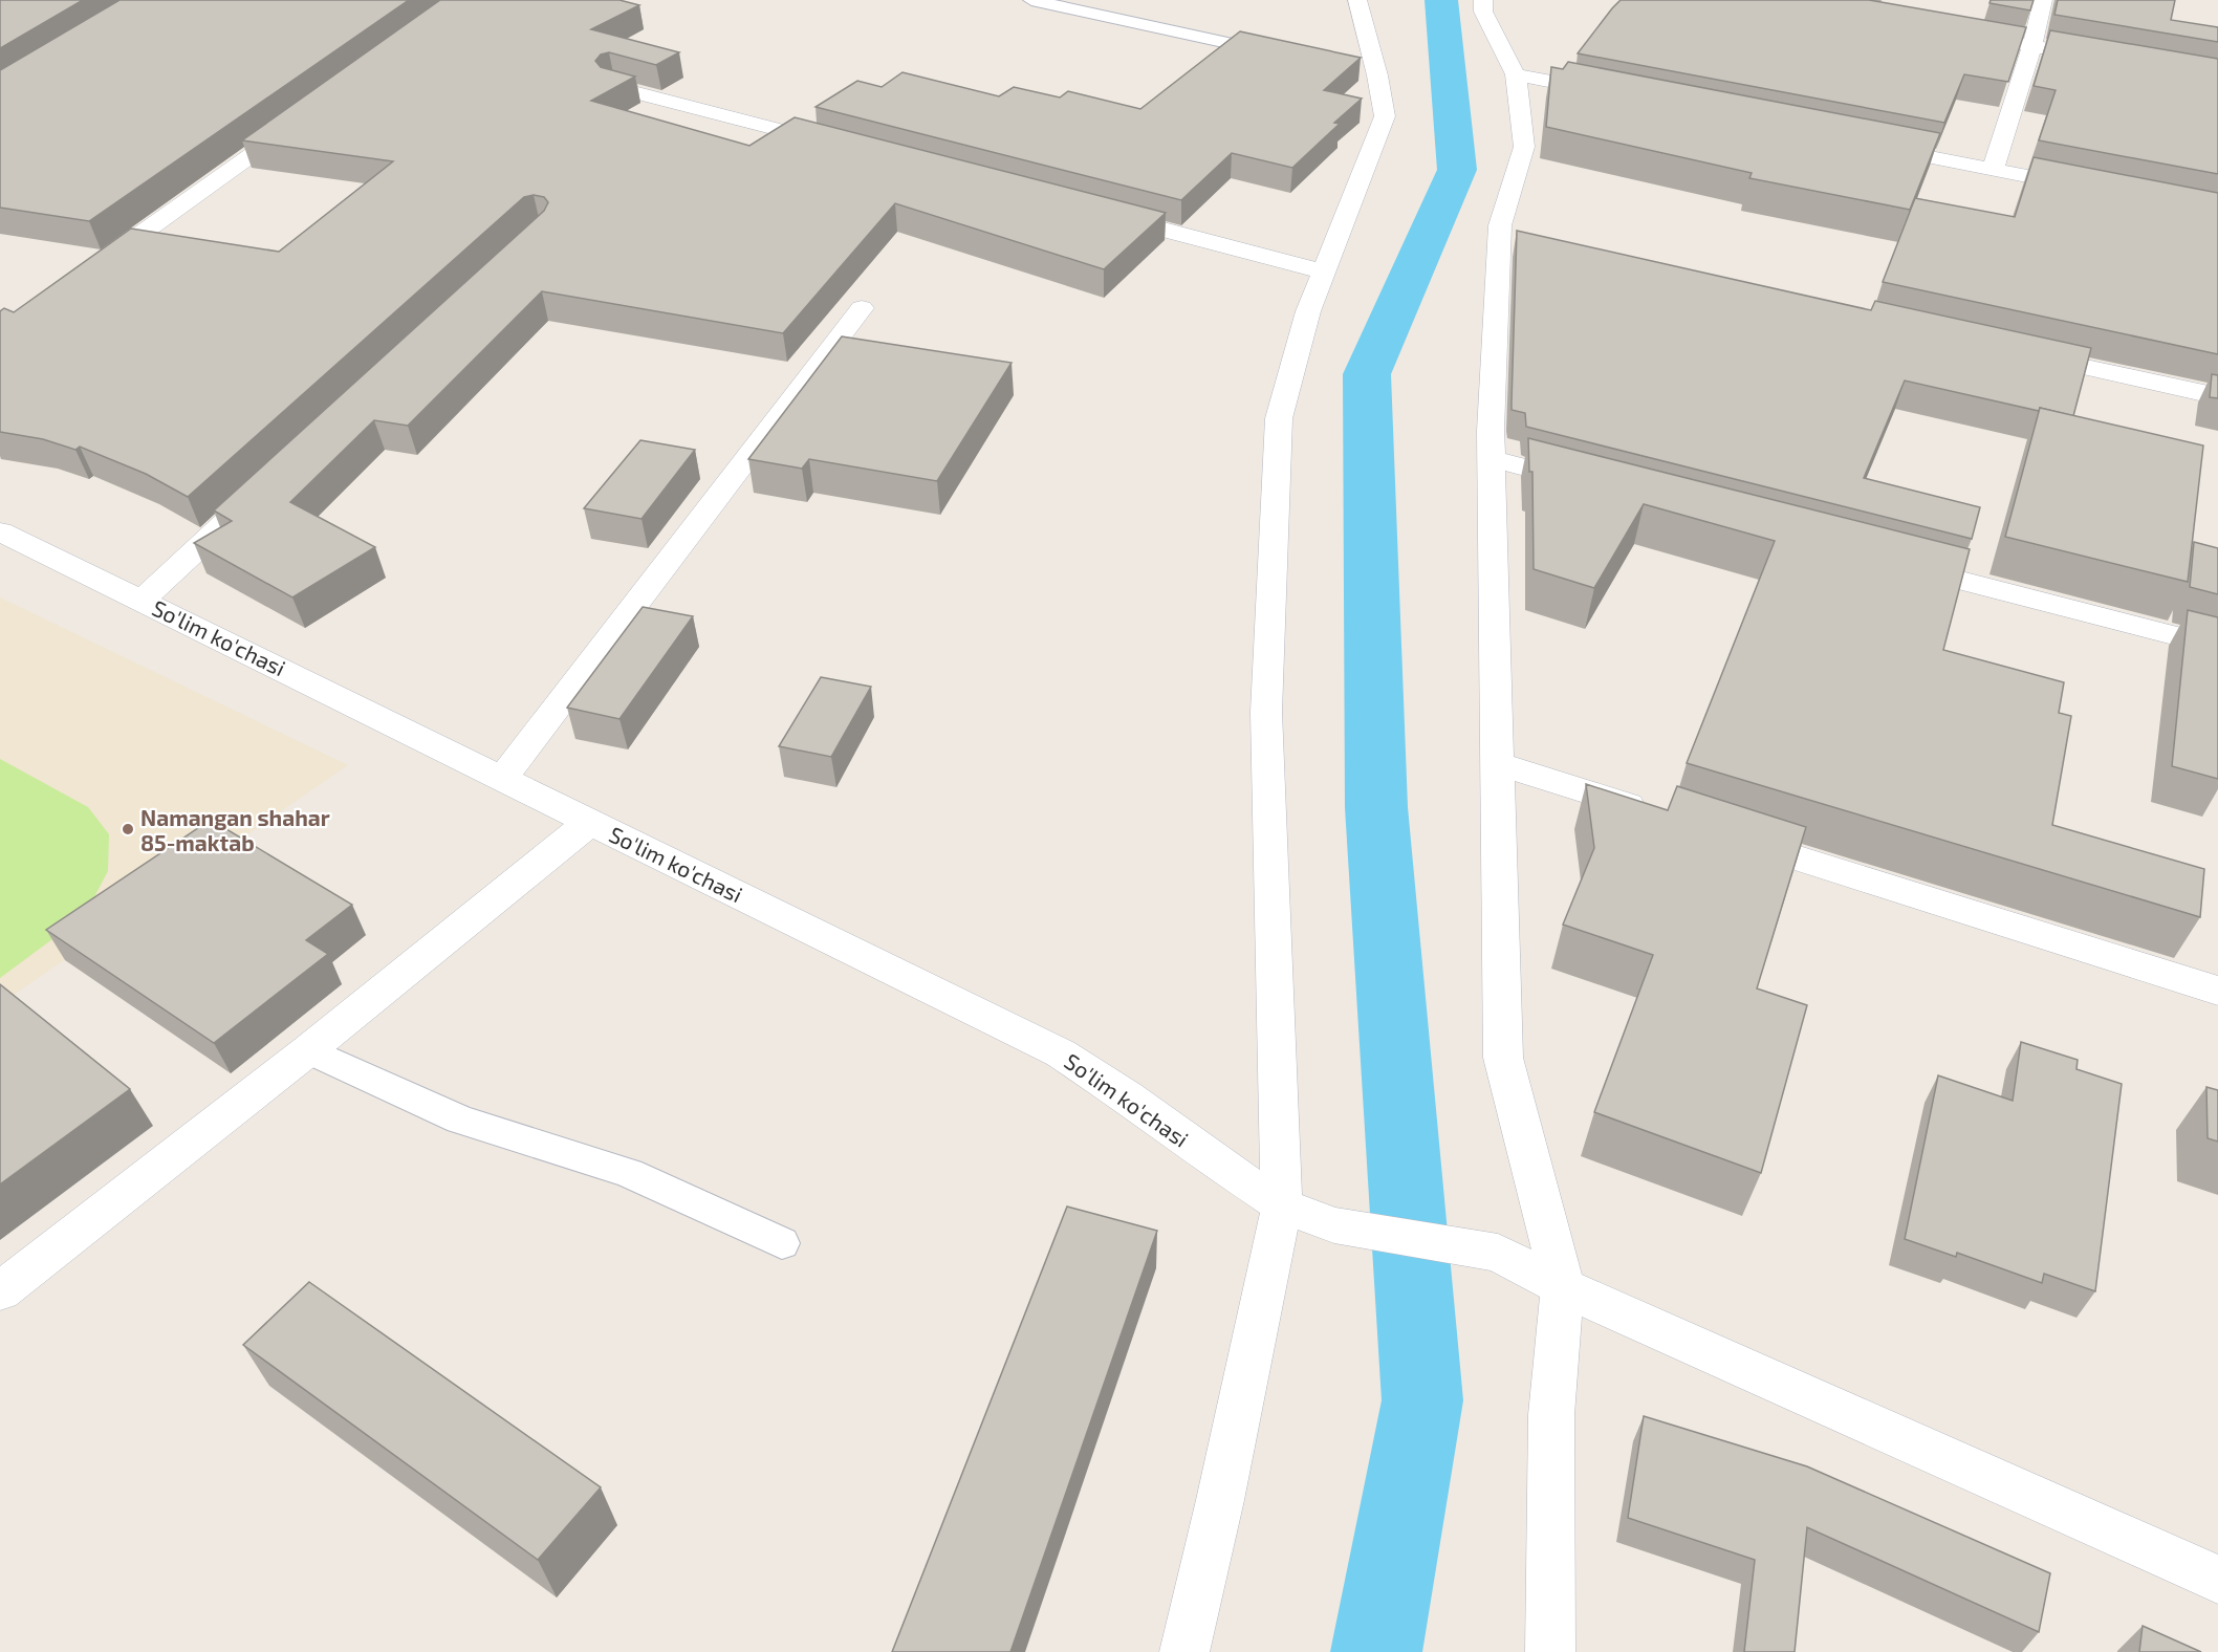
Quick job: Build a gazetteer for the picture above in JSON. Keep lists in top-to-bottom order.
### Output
{
  "streets": {
    "street": ["So'lim ko'chasi"]
  },
  "places": ["Namangan shahar 85-maktab"]
}
